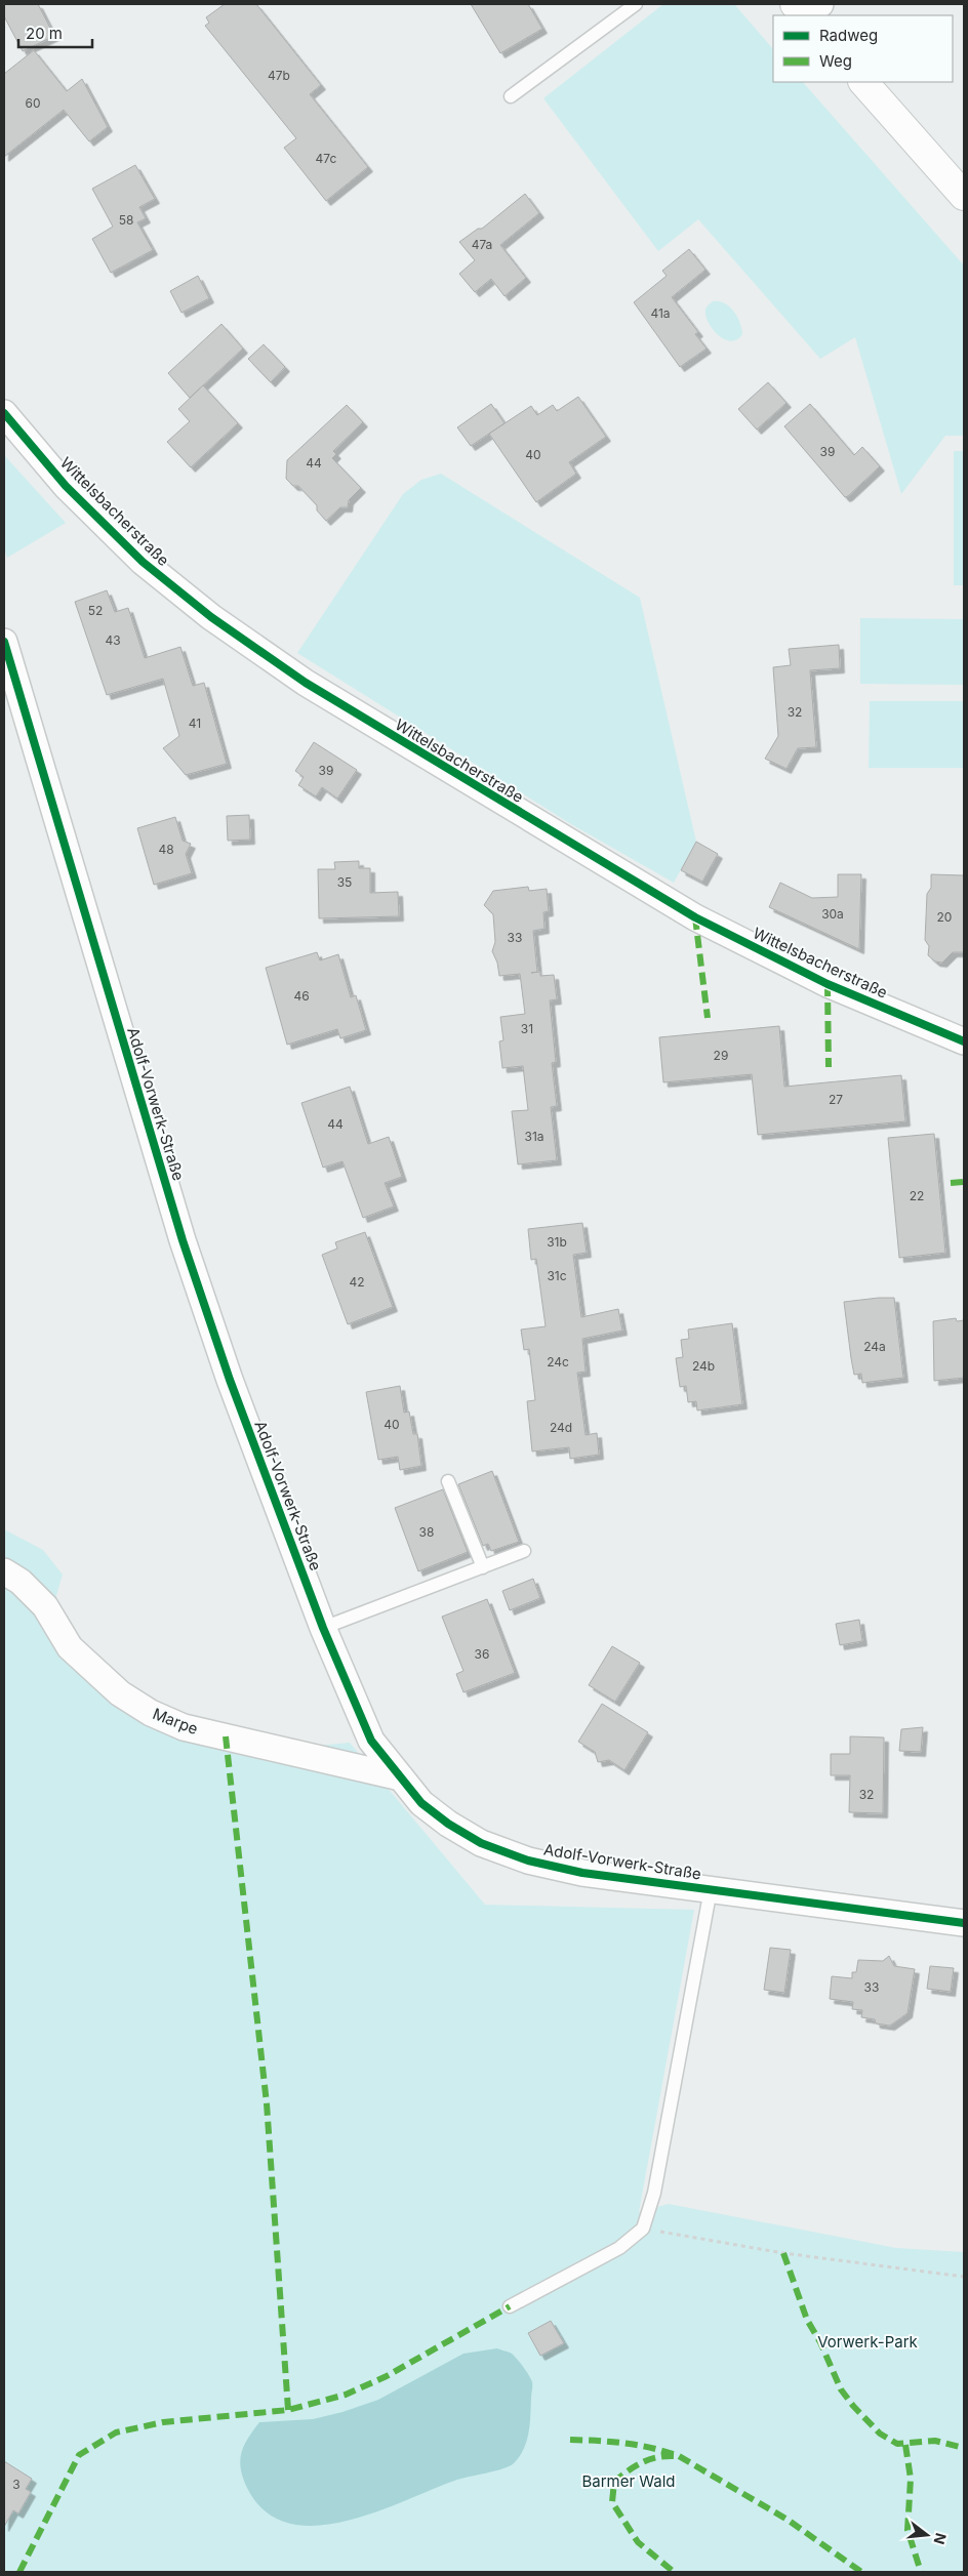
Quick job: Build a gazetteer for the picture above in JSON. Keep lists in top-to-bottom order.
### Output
{
  "streets": {
    "street": ["Wittelsbacherstraße", "Adolf-Vorwerk-Straße", "Marpe"]
  },
  "crossings": [
    ["Adolf-Vorwerk-Straße", "Marpe"]
  ],
  "parks": ["Vorwerk-Park", "Barmer Wald"],
  "house_numbers": [
    "47b",
    "60",
    "47c",
    "58",
    "47a",
    "41a",
    "39",
    "40",
    "44",
    "52",
    "43",
    "32",
    "41",
    "39",
    "48",
    "35",
    "30a",
    "20",
    "33",
    "46",
    "31",
    "29",
    "27",
    "44",
    "31a",
    "22",
    "31b",
    "31c",
    "42",
    "24a",
    "24c",
    "24b",
    "40",
    "24d",
    "38",
    "36",
    "32",
    "33",
    "3"
  ],
  "legend": ["Radweg", "Weg"],
  "scale_bar": "20 m",
  "north": "right"
}
